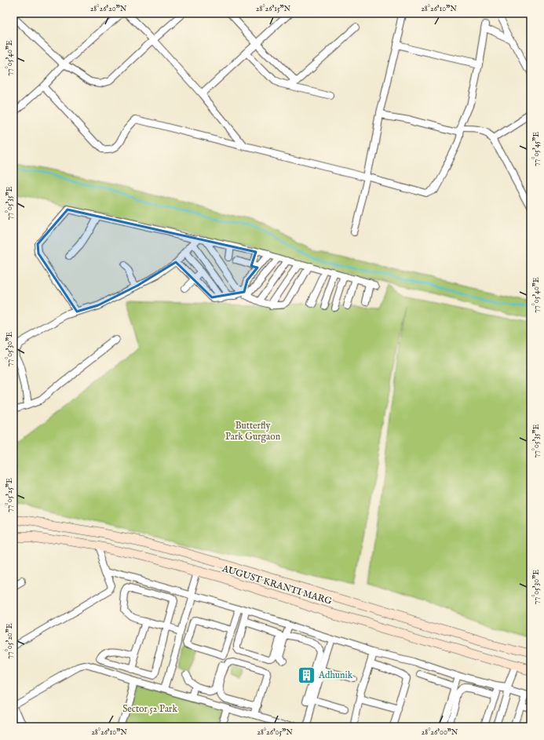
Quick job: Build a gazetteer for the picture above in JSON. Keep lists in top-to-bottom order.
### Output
{
  "streets": {
    "main road": ["AUGUST KRANTI MARG"]
  },
  "parks": ["Butterfly Park Gurgaon", "Sector 52 Park"],
  "places": {
    "building": ["Adhunik"]
  },
  "coordinates": [
    "28°26'20\"N",
    "28°26'15\"N",
    "28°26'10\"N",
    "77°05'40\"E",
    "77°05'45\"E",
    "77°05'35\"E",
    "77°05'30\"E",
    "77°05'25\"E",
    "77°05'20\"E",
    "28°26'05\"N",
    "28°26'00\"N"
  ]
}
